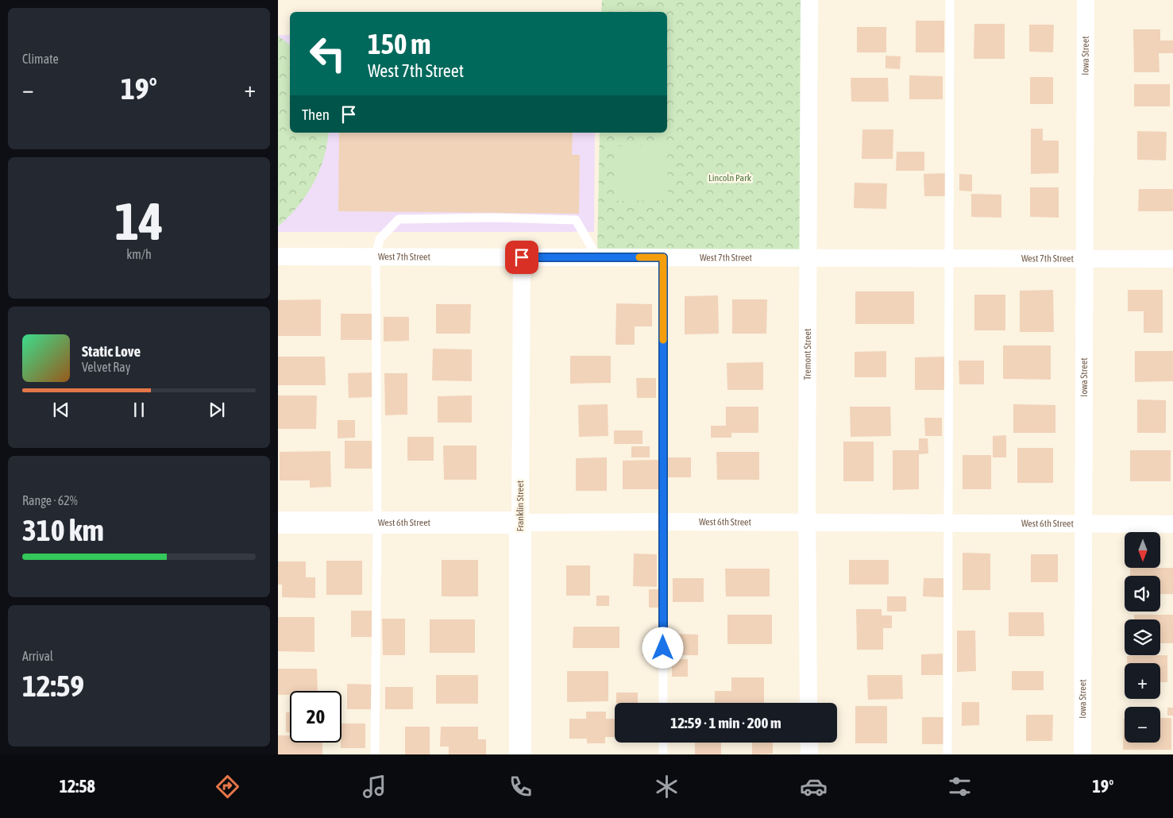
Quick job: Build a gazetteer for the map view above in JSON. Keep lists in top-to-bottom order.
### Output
{
  "streets": {
    "street": [
      "Iowa Street",
      "West 7th Street",
      "Tremont Street",
      "Franklin Street",
      "West 6th Street"
    ]
  },
  "crossings": [
    ["Iowa Street", "West 7th Street"],
    ["Iowa Street", "West 6th Street"],
    ["West 7th Street", "Tremont Street"],
    ["West 7th Street", "Franklin Street"],
    ["Tremont Street", "West 6th Street"],
    ["Franklin Street", "West 6th Street"]
  ],
  "parks": ["Lincoln Park"],
  "north": "bottom",
  "page": {
    "tile": [
      "Climate",
      ["14", "km/h"],
      ["Range · 62%", "310 km"],
      ["Arrival", "12:59"]
    ],
    "turn": ["150 m", "West 7th Street"],
    "heat": ["−", "19°", "+"],
    "then": "Then",
    "song": ["Static Love", "Velvet Ray"],
    "map_buttons": ["+", "−"],
    "limit": "20",
    "trip": "12:59 · 1 min · 200 m",
    "tabs": ["12:58", "19°"]
  }
}
